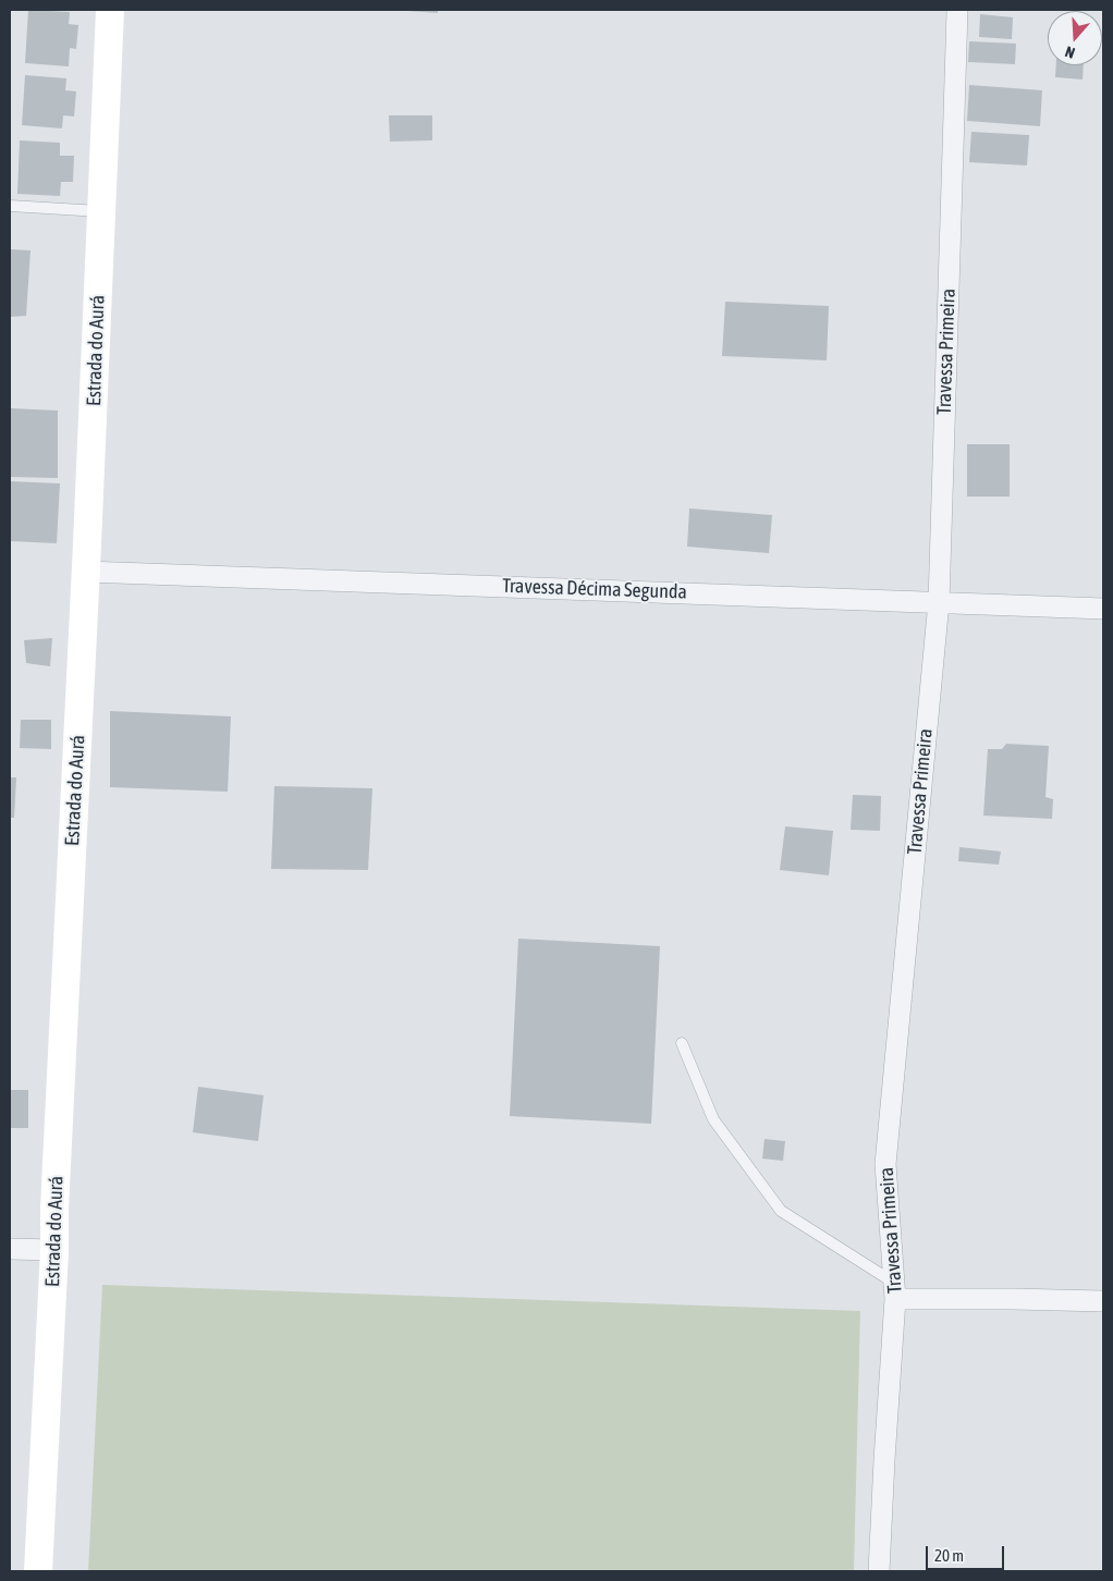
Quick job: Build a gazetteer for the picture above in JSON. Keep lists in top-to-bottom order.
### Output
{
  "streets": {
    "street": ["Estrada do Aurá", "Travessa Primeira", "Travessa Décima Segunda"]
  },
  "crossings": [
    ["Estrada do Aurá", "Travessa Décima Segunda"],
    ["Travessa Primeira", "Travessa Décima Segunda"]
  ],
  "scale_bar": "20 m",
  "north": "bottom"
}
